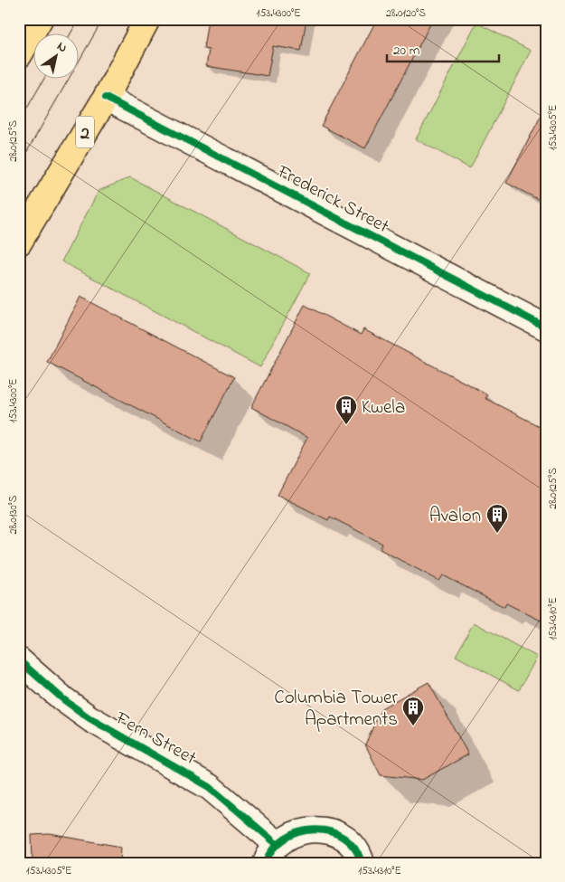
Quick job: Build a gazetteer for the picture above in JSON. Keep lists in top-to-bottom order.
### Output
{
  "streets": {
    "highway": ["2"],
    "street": ["Frederick Street", "Fern Street"]
  },
  "crossings": [
    ["2", "Frederick Street"]
  ],
  "places": {
    "building": ["Kwela", "Avalon", "Columbia Tower Apartments"]
  },
  "scale_bar": "20 m",
  "north": "top right",
  "coordinates": [
    "153.4300°E",
    "28.0120°S",
    "153.4305°E",
    "28.0125°S",
    "28.0130°S",
    "153.4310°E"
  ]
}
